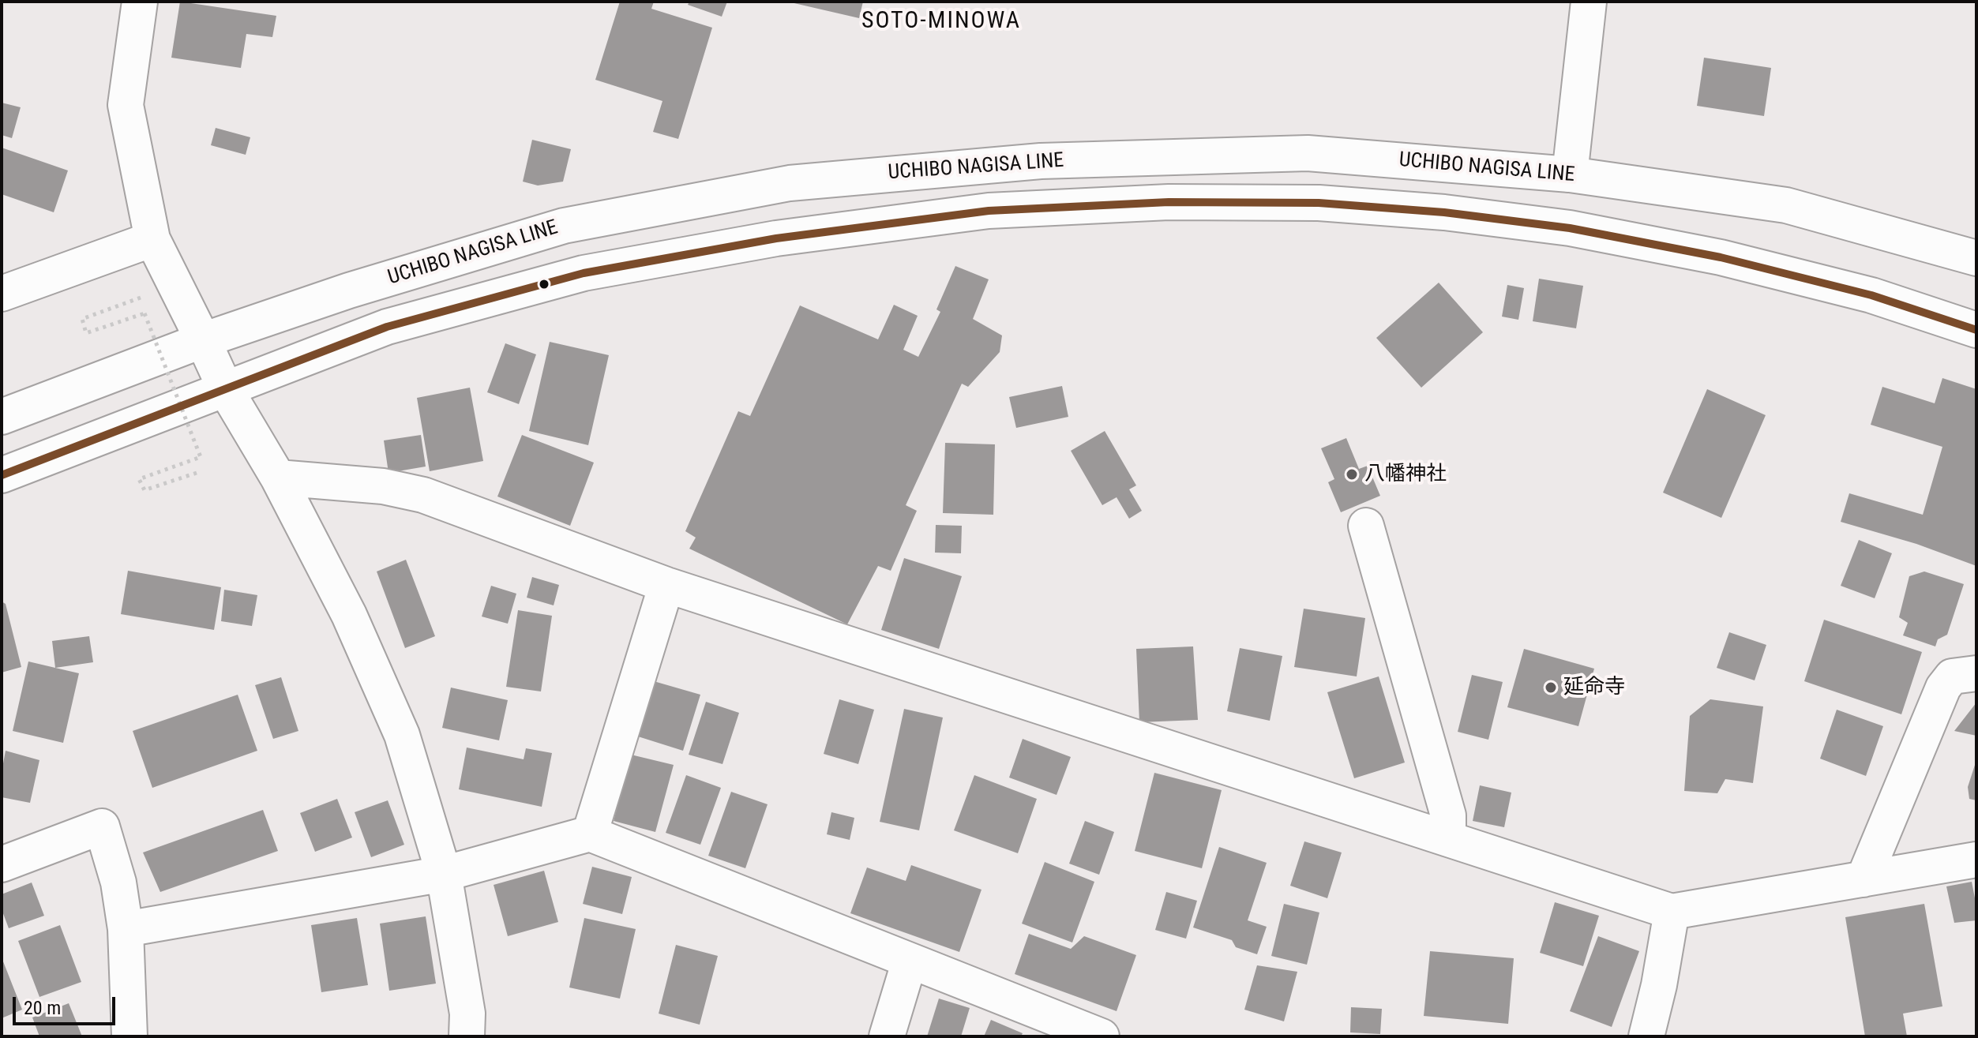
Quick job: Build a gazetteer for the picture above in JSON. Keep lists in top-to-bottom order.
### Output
{
  "streets": {
    "main road": ["UCHIBO NAGISA LINE"]
  },
  "districts": ["SOTO-MINOWA"],
  "places": ["八幡神社", "延命寺"],
  "scale_bar": "20 m"
}
